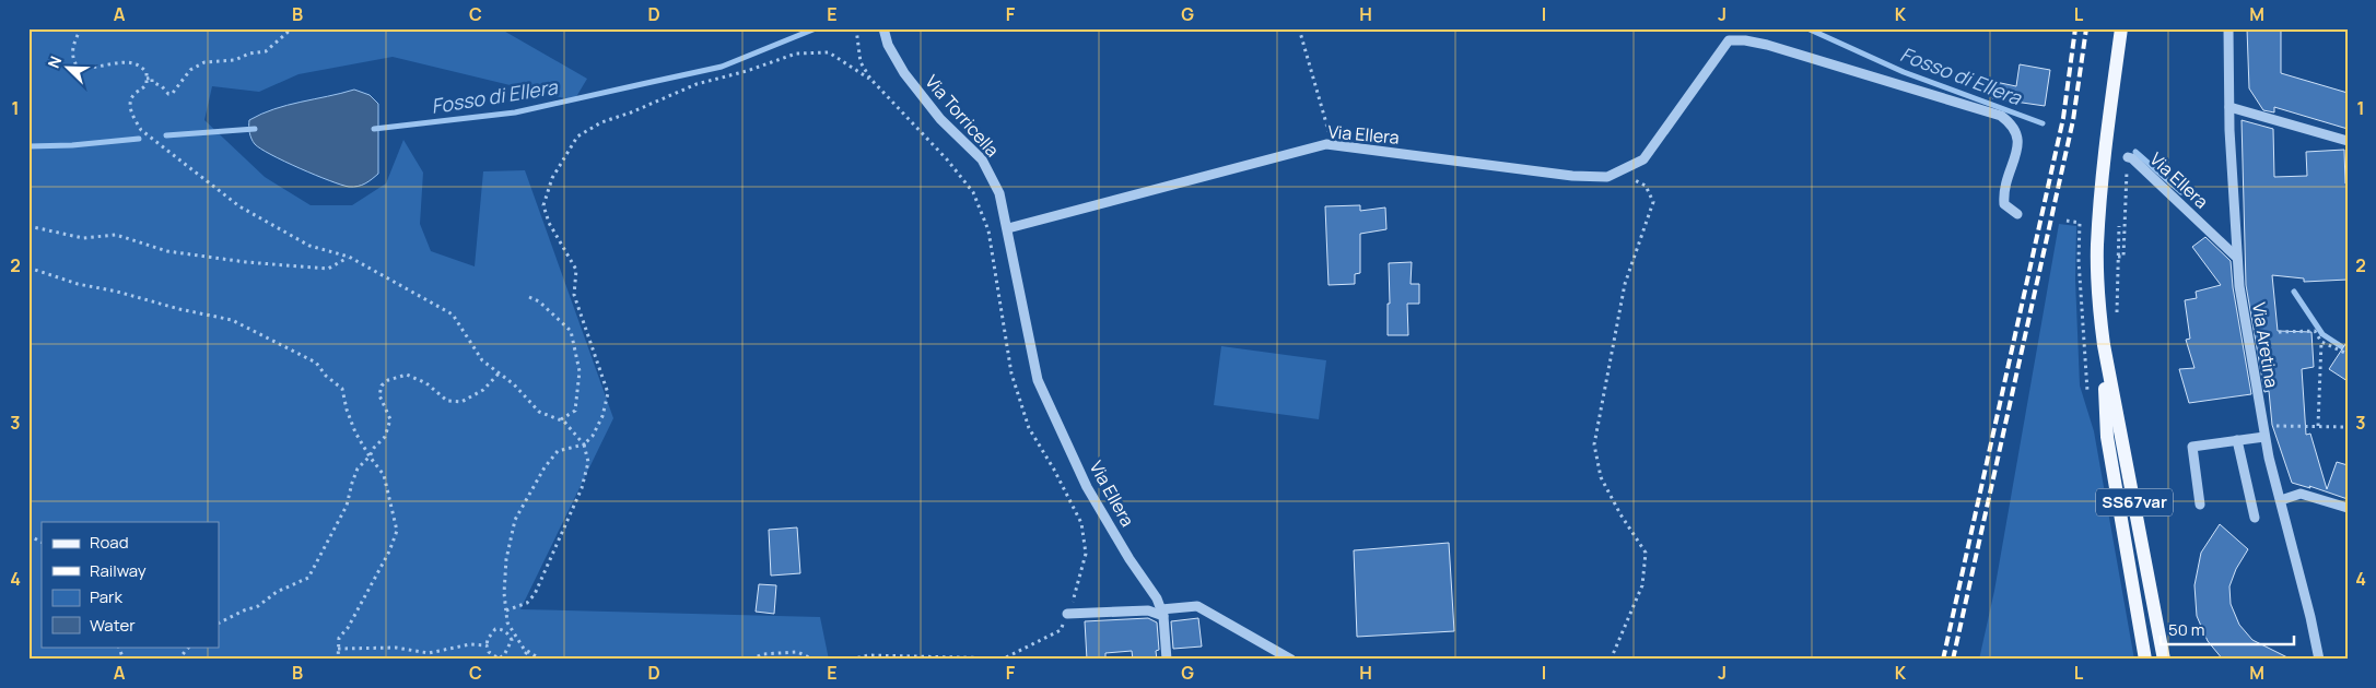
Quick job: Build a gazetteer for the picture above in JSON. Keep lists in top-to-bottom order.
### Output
{
  "streets": {
    "main road": ["SS67var"],
    "street": ["Via Torricella", "Via Ellera", "Via Aretina"]
  },
  "crossings": [
    ["Via Torricella", "Via Ellera"],
    ["Via Ellera", "Via Aretina"]
  ],
  "water": ["Fosso di Ellera"],
  "legend": [
    "Road",
    "Railway",
    "Park",
    "Water"
  ],
  "scale_bar": "50 m",
  "north": "top left",
  "grid": {
    "columns": [
      "A",
      "B",
      "C",
      "D",
      "E",
      "F",
      "G",
      "H",
      "I",
      "J",
      "K",
      "L",
      "M"
    ],
    "rows": [
      "1",
      "2",
      "3",
      "4"
    ]
  }
}
